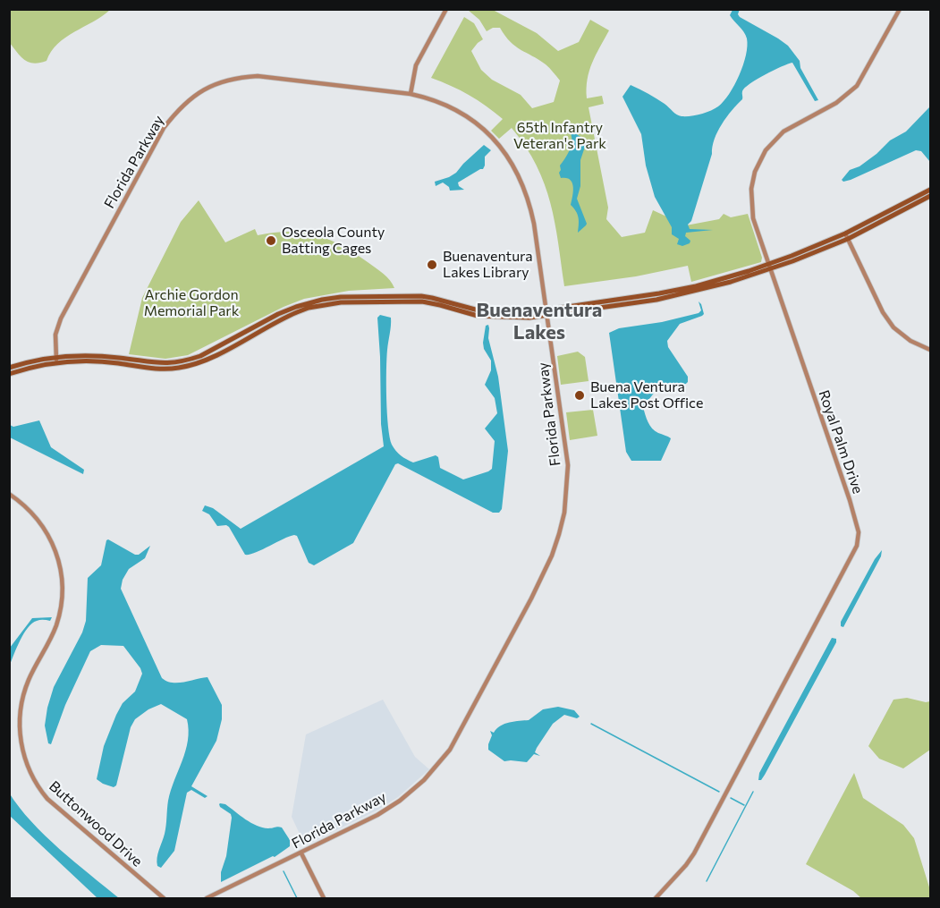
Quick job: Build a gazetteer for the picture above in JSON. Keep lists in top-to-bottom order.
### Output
{
  "streets": {
    "street": ["Florida Parkway", "Royal Palm Drive", "Buttonwood Drive"]
  },
  "districts": ["Buenaventura Lakes"],
  "parks": ["65th Infantry Veteran's Park", "Archie Gordon Memorial Park"],
  "places": ["Osceola County Batting Cages", "Buenaventura Lakes Library", "Buena Ventura Lakes Post Office"]
}
